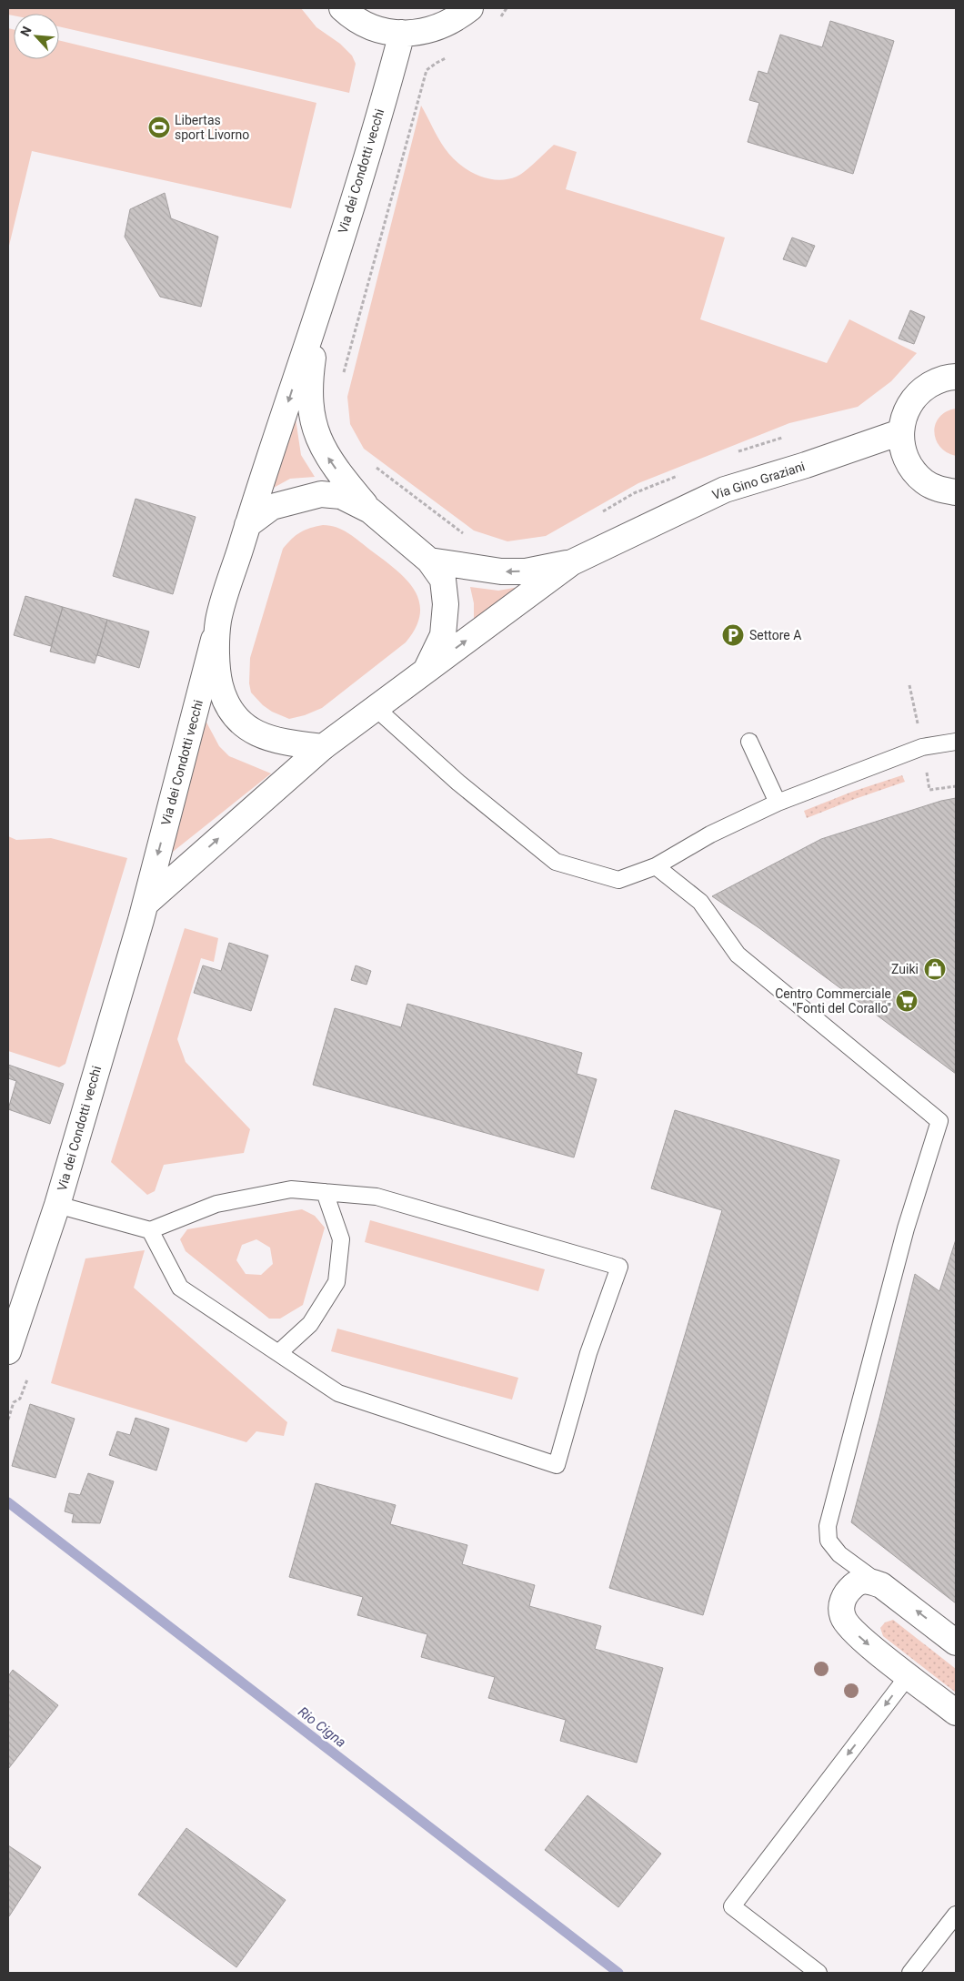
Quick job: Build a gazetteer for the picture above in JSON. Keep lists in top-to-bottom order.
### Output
{
  "streets": {
    "street": ["Via dei Condotti vecchi", "Via Gino Graziani"]
  },
  "water": ["Rio Cigna"],
  "places": {
    "sports": ["Libertas sport Livorno"],
    "parking": ["Settore A"],
    "shop": ["Zuiki"],
    "supermarket": ["Centro Commerciale \"Fonti del Corallo\""]
  },
  "north": "top left"
}
